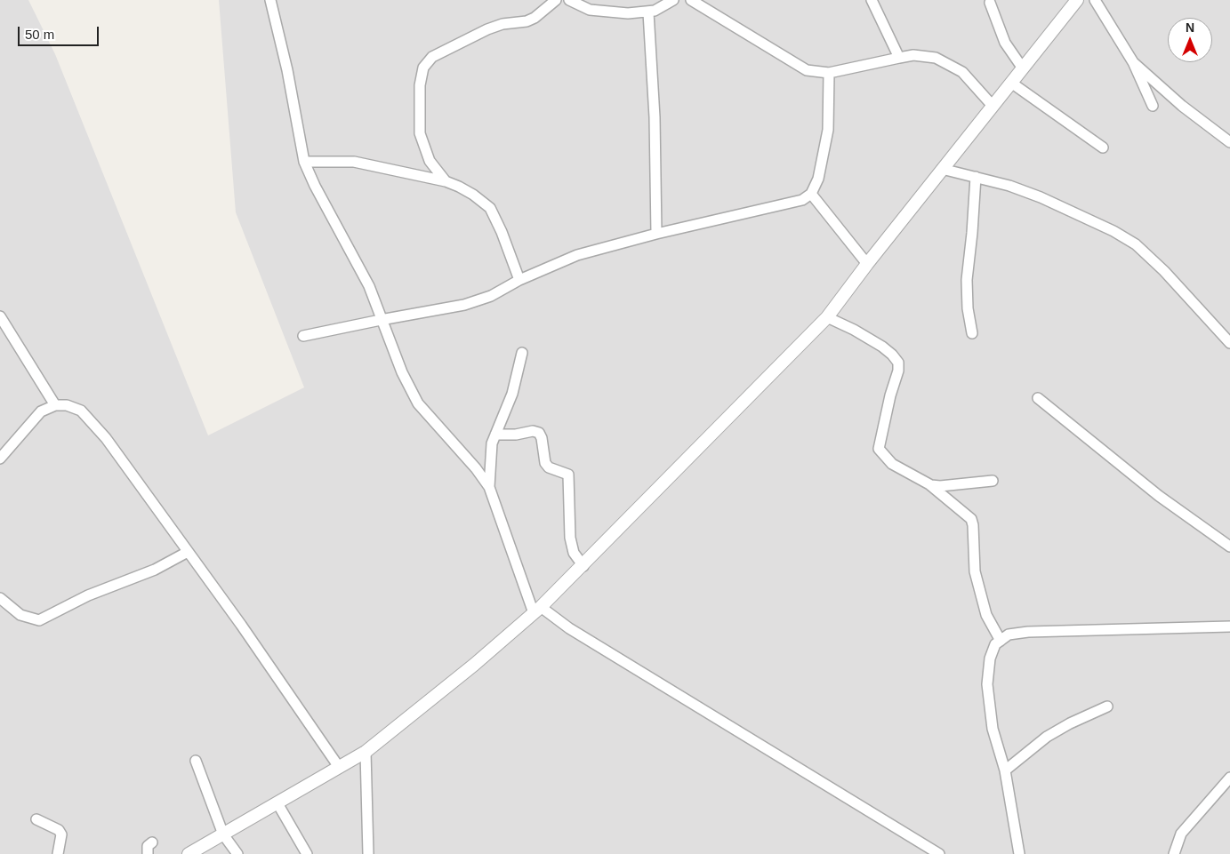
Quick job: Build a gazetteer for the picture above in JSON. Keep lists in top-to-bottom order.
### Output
{
  "scale_bar": "50 m",
  "north": "top"
}
